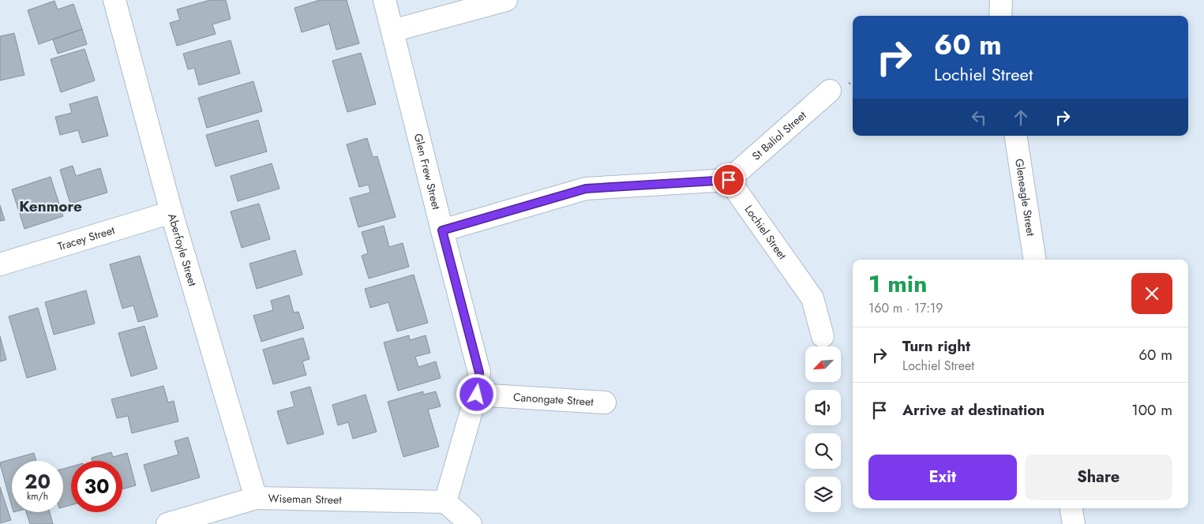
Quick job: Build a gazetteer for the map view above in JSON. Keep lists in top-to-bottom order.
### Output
{
  "streets": {
    "street": [
      "St Baliol Street",
      "Glen Frew Street",
      "Gleneagle Street",
      "Lochiel Street",
      "Tracey Street",
      "Aberfoyle Street",
      "Canongate Street",
      "Wiseman Street"
    ]
  },
  "crossings": [
    ["St Baliol Street", "Lochiel Street"],
    ["Glen Frew Street", "Canongate Street"],
    ["Glen Frew Street", "Wiseman Street"],
    ["Tracey Street", "Aberfoyle Street"],
    ["Aberfoyle Street", "Wiseman Street"]
  ],
  "districts": ["Kenmore"],
  "north": "bottom left",
  "page": {
    "turn": ["60 m", "Lochiel Street"],
    "heading": ["1 min", "160 m · 17:19"],
    "list": [
      {
        "name": "Turn right",
        "note": "Lochiel Street",
        "value": "60 m"
      },
      {
        "name": "Arrive at destination",
        "value": "100 m"
      }
    ],
    "buttons": ["Exit", "Share"],
    "speed": "20 km/h",
    "limit": "30"
  }
}
